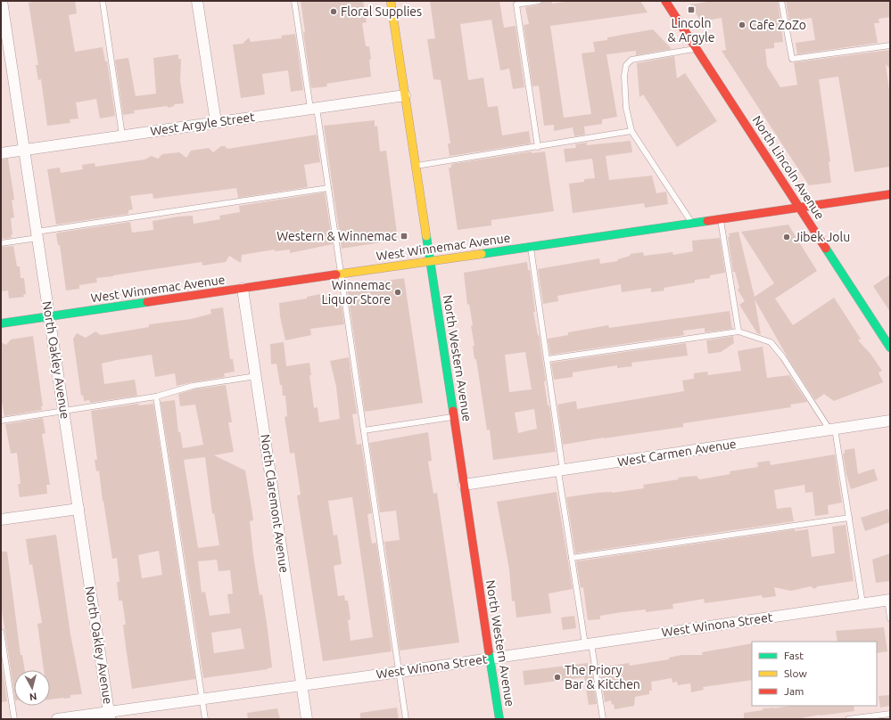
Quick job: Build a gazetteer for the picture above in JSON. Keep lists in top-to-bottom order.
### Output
{
  "streets": {
    "main road": ["North Lincoln Avenue", "West Winnemac Avenue", "North Western Avenue"],
    "street": [
      "West Argyle Street",
      "North Oakley Avenue",
      "West Carmen Avenue",
      "North Claremont Avenue",
      "West Winona Street"
    ]
  },
  "crossings": [
    ["West Argyle Street", "North Western Avenue"],
    ["West Argyle Street", "North Oakley Avenue"],
    ["North Lincoln Avenue", "West Winnemac Avenue"],
    ["West Winnemac Avenue", "North Western Avenue"],
    ["West Winnemac Avenue", "North Oakley Avenue"],
    ["West Winnemac Avenue", "North Claremont Avenue"],
    ["North Western Avenue", "West Carmen Avenue"],
    ["North Western Avenue", "West Winona Street"],
    ["North Oakley Avenue", "West Winona Street"],
    ["North Claremont Avenue", "West Winona Street"]
  ],
  "places": {
    "transit": ["Lincoln & Argyle", "Western & Winnemac"],
    "other": [
      "Floral Supplies",
      "Cafe ZoZo",
      "Jibek Jolu",
      "Winnemac Liquor Store",
      "The Priory Bar & Kitchen"
    ]
  },
  "legend": ["Fast", "Slow", "Jam"],
  "north": "bottom"
}
